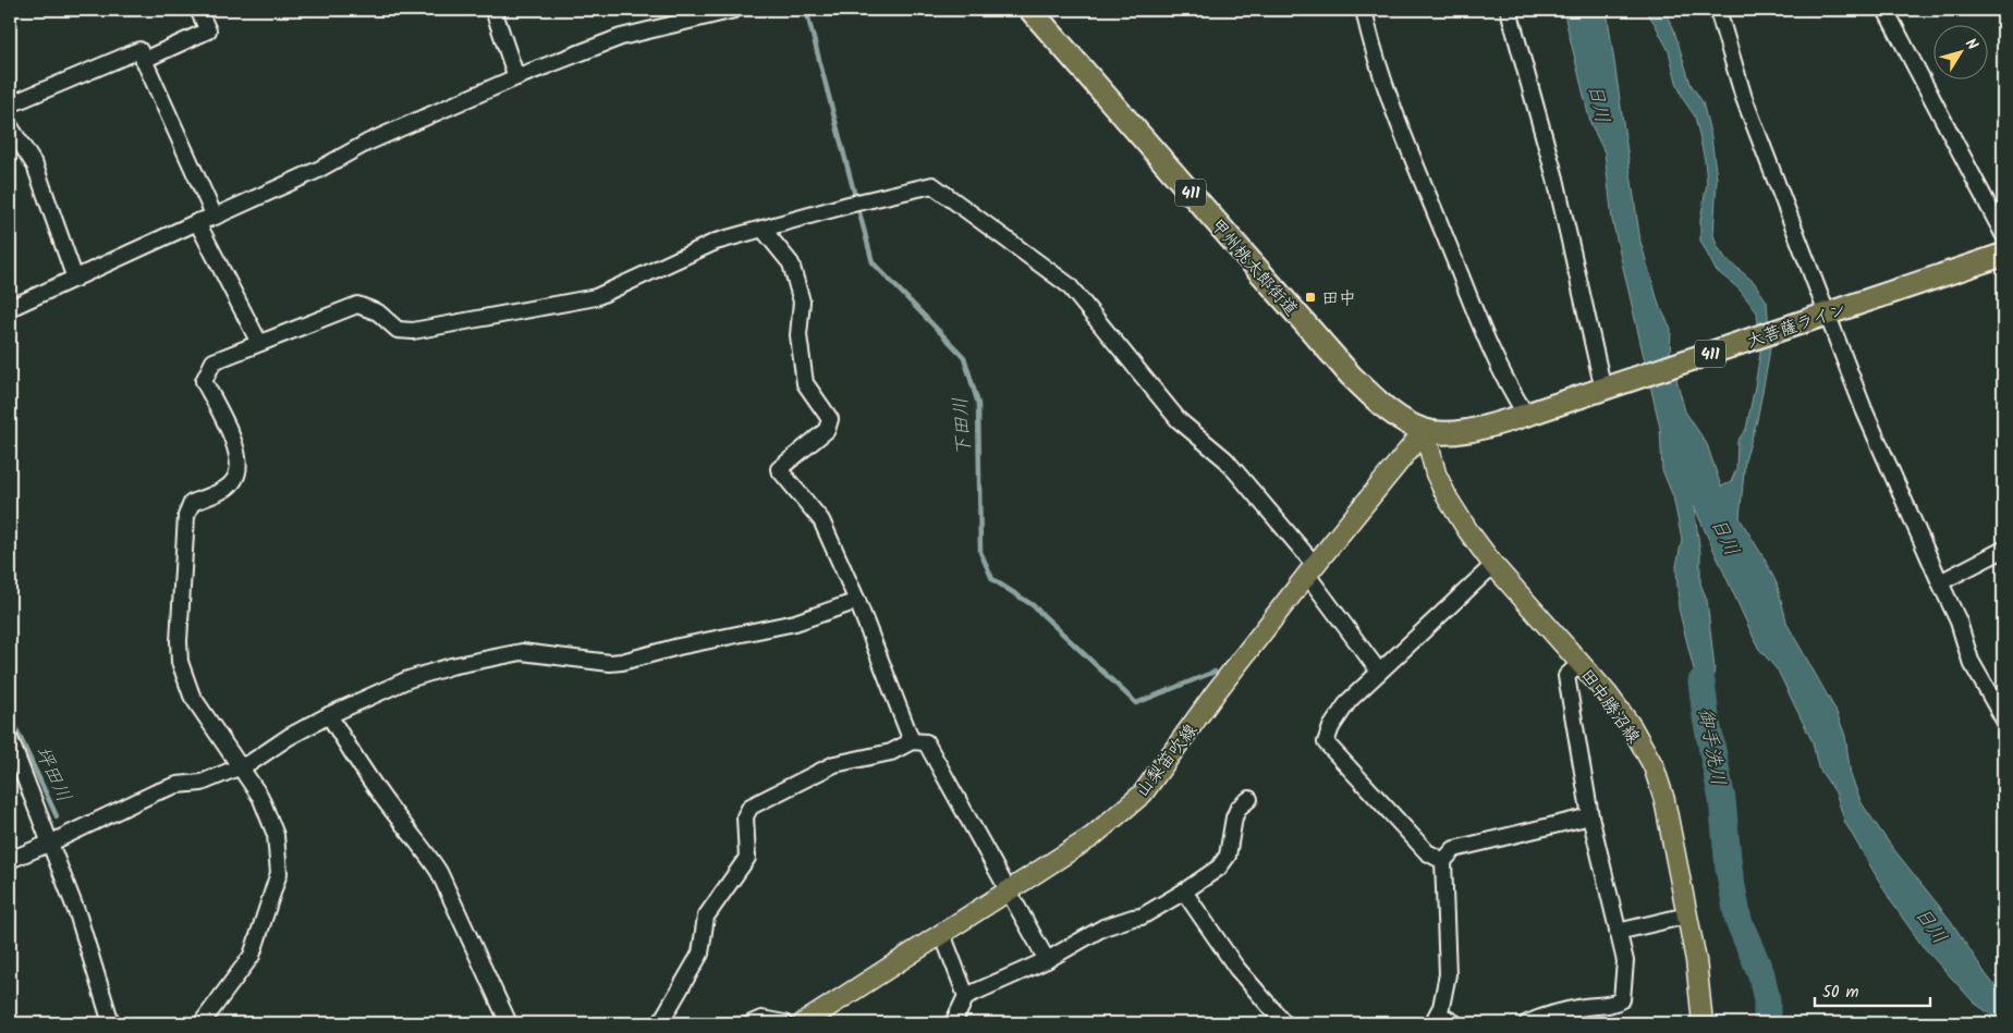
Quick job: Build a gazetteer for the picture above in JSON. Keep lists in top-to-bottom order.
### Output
{
  "streets": {
    "highway": ["411", "甲州桃太郎街道", "大菩薩ライン"],
    "main road": ["田中勝沼線", "山梨笛吹線"]
  },
  "crossings": [
    ["甲州桃太郎街道", "大菩薩ライン"],
    ["甲州桃太郎街道", "田中勝沼線"],
    ["甲州桃太郎街道", "山梨笛吹線"],
    ["田中勝沼線", "山梨笛吹線"]
  ],
  "water": [
    "日川",
    "下田川",
    "御手洗川",
    "坪田川"
  ],
  "places": {
    "transit": ["田中"]
  },
  "scale_bar": "50 m",
  "north": "top right"
}
